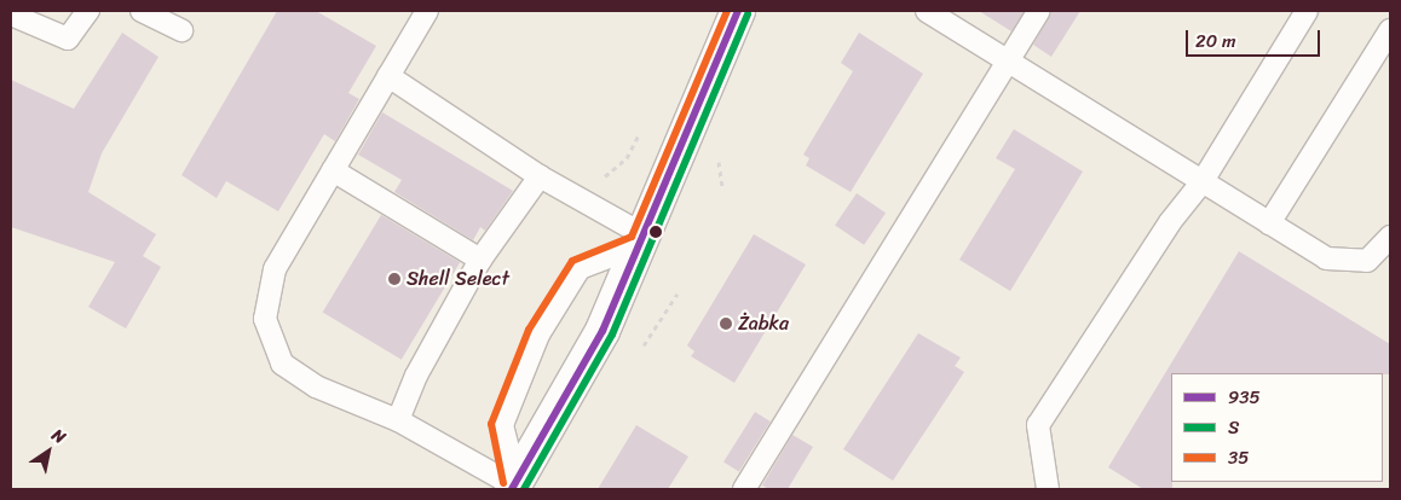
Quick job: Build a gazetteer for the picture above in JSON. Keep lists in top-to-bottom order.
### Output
{
  "places": ["Shell Select", "Żabka"],
  "lines": ["transit line 935", "transit line 35", "transit line S"],
  "legend": ["935", "S", "35"],
  "scale_bar": "20 m",
  "north": "top right"
}
